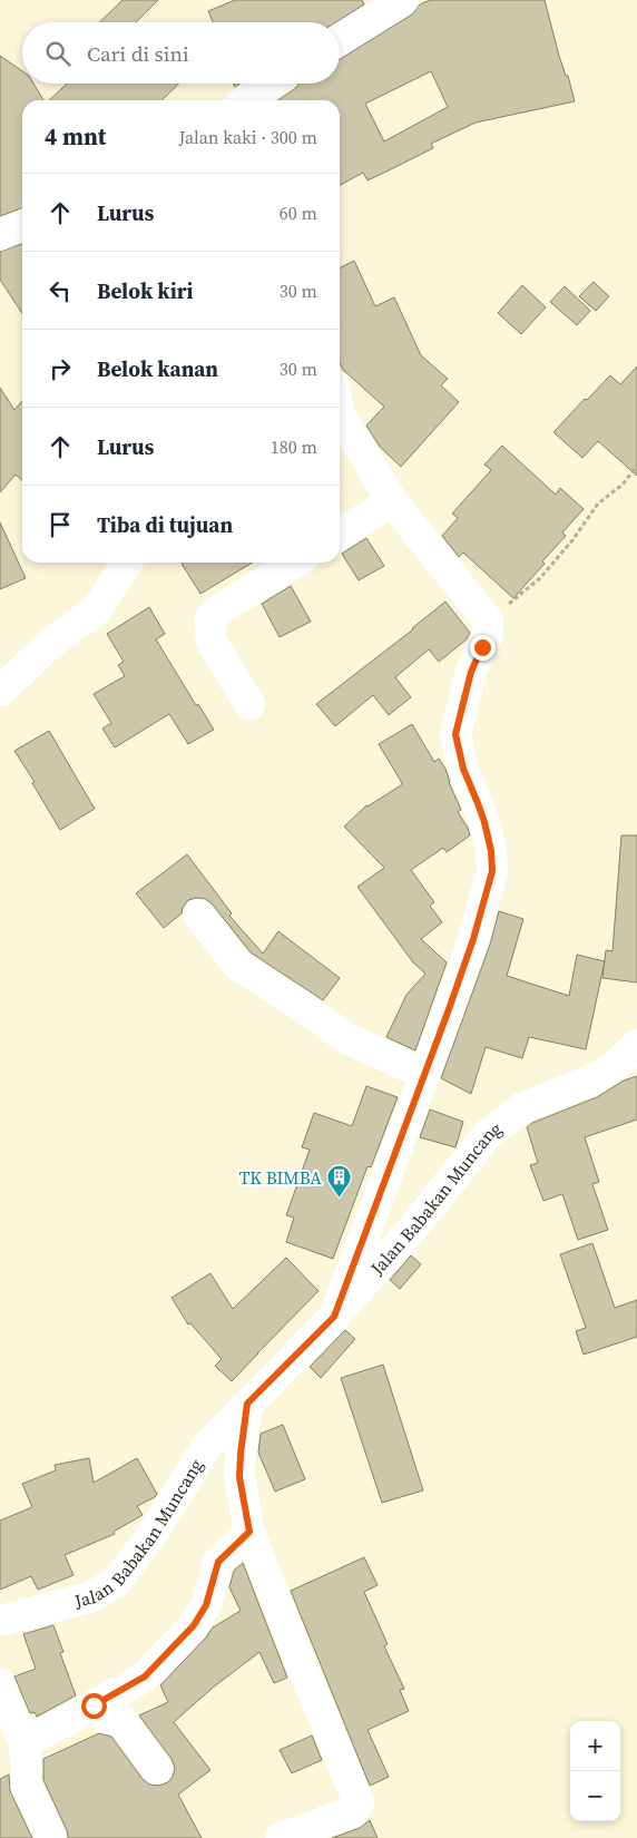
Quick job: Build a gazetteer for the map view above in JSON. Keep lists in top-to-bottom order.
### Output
{
  "streets": {
    "street": ["Jalan Babakan Muncang"]
  },
  "places": {
    "building": ["TK BIMBA"]
  },
  "page": {
    "search": "Cari di sini",
    "heading": ["4 mnt", "Jalan kaki · 300 m"],
    "list": [
      ["Lurus", "60 m"],
      ["Belok kiri", "30 m"],
      ["Belok kanan", "30 m"],
      ["Lurus", "180 m"],
      "Tiba di tujuan"
    ],
    "map_buttons": ["+", "−"]
  }
}
